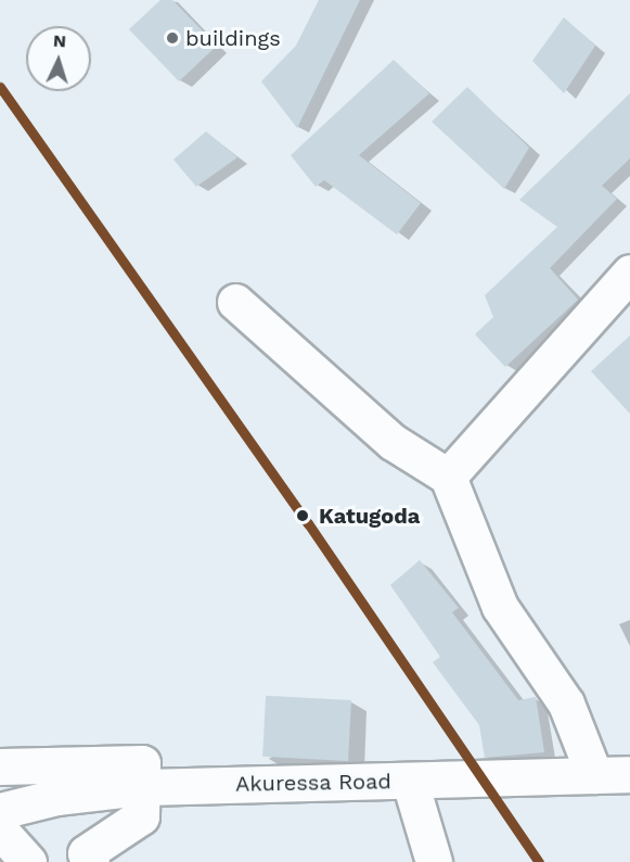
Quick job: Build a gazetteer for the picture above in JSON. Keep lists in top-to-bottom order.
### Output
{
  "streets": {
    "main road": ["Akuressa Road"]
  },
  "places": ["buildings", "Katugoda"],
  "north": "top"
}
